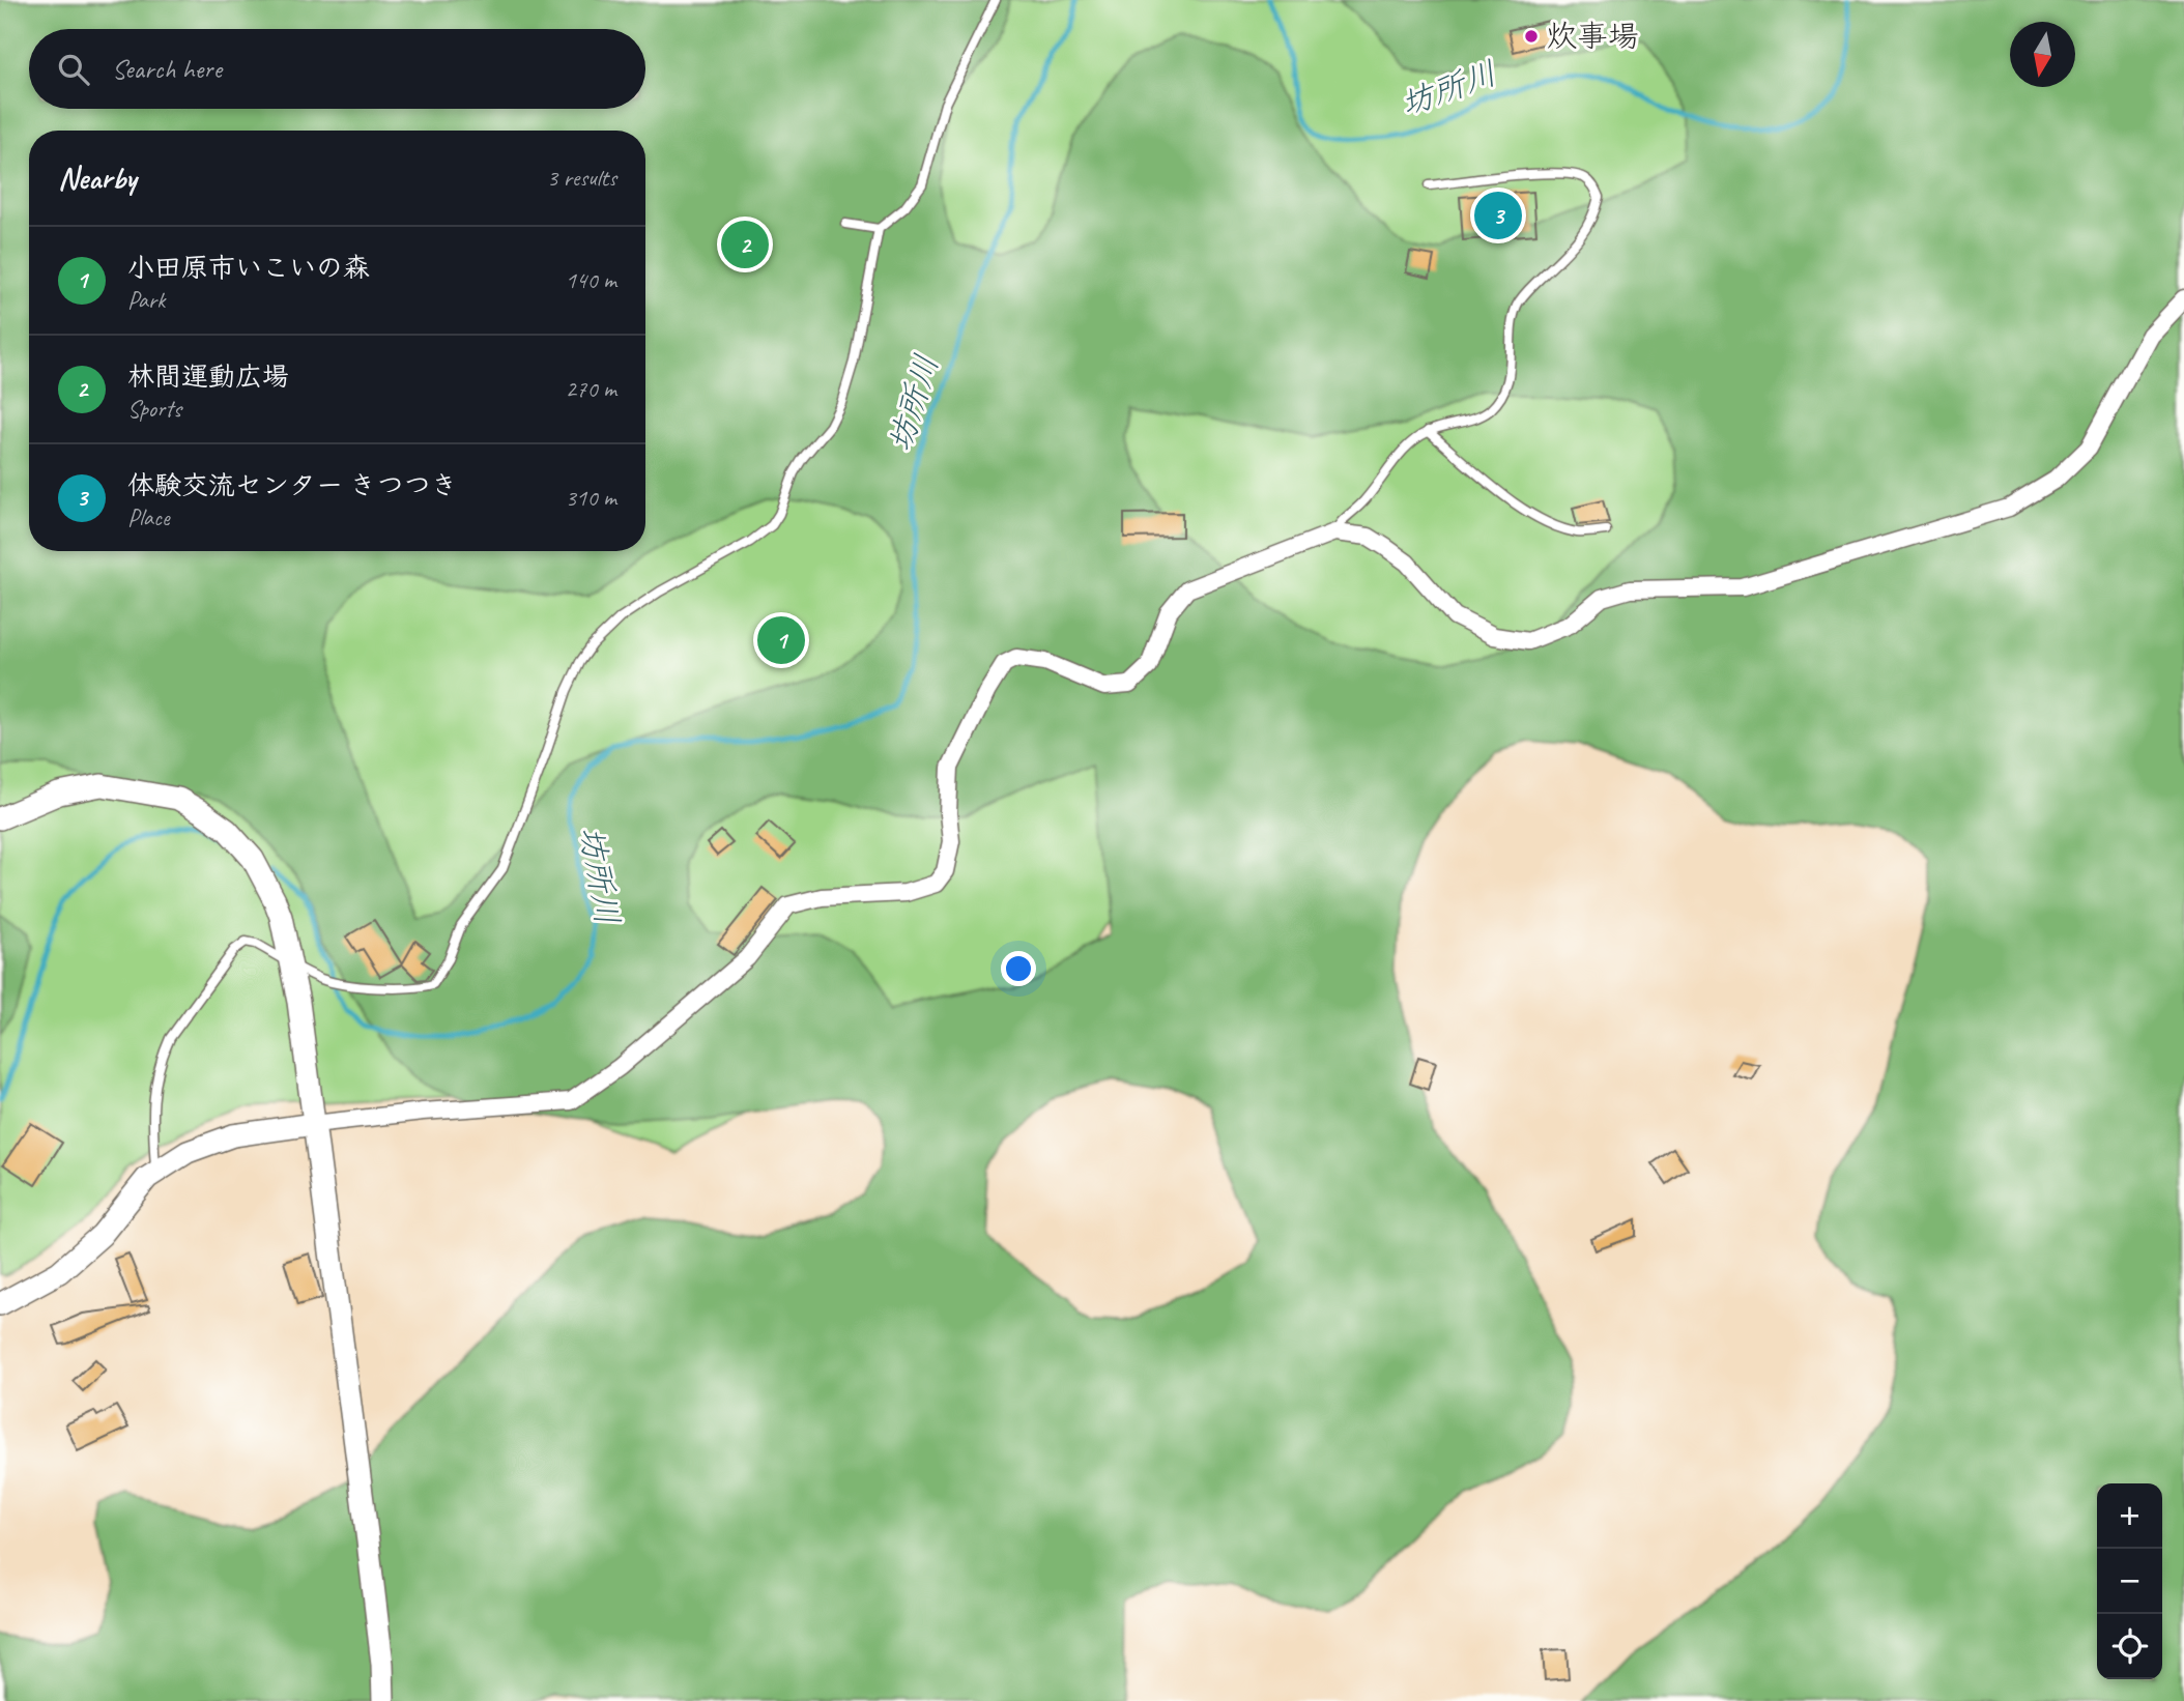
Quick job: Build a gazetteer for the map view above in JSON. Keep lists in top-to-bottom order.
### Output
{
  "water": ["坊所川"],
  "places": ["炊事場"],
  "north": "bottom",
  "page": {
    "search": "Search here",
    "heading": ["Nearby", "3 results"],
    "pins": ["3", "2", "1"],
    "list": [
      {
        "mark": "1",
        "name": "小田原市いこいの森",
        "note": "Park",
        "value": "140 m"
      },
      {
        "mark": "2",
        "name": "林間運動広場",
        "note": "Sports",
        "value": "270 m"
      },
      {
        "mark": "3",
        "name": "体験交流センター きつつき",
        "note": "Place",
        "value": "310 m"
      }
    ],
    "map_buttons": ["+", "−"]
  }
}
